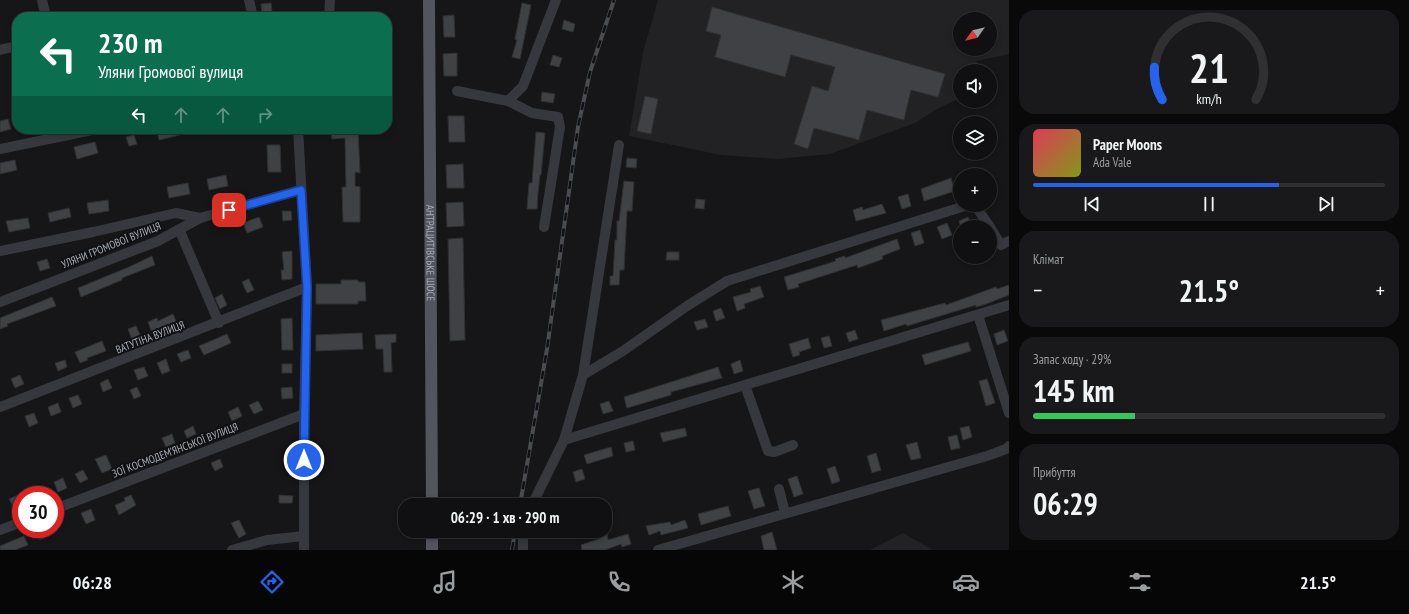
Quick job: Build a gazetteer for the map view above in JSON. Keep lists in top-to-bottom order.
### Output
{
  "streets": {
    "main road": ["АНТРАЦИТІВСЬКЕ ШОСЕ"],
    "street": ["УЛЯНИ ГРОМОВОЇ ВУЛИЦЯ", "ВАТУТІНА ВУЛИЦЯ", "ЗОЇ КОСМОДЕМ’ЯНСЬКОЇ ВУЛИЦЯ"]
  },
  "north": "bottom left",
  "page": {
    "map_buttons": ["+", "−"],
    "turn": ["230 m", "Уляни Громової вулиця"],
    "song": ["Paper Moons", "Ada Vale"],
    "tile": [
      "Клімат",
      ["Запас ходу · 29%", "145 km"],
      ["Прибуття", "06:29"]
    ],
    "heat": ["−", "21.5°", "+"],
    "limit": "30",
    "trip": "06:29 · 1 хв · 290 m",
    "tabs": ["06:28", "21.5°"],
    "gauge": ["21", "km/h"]
  }
}
